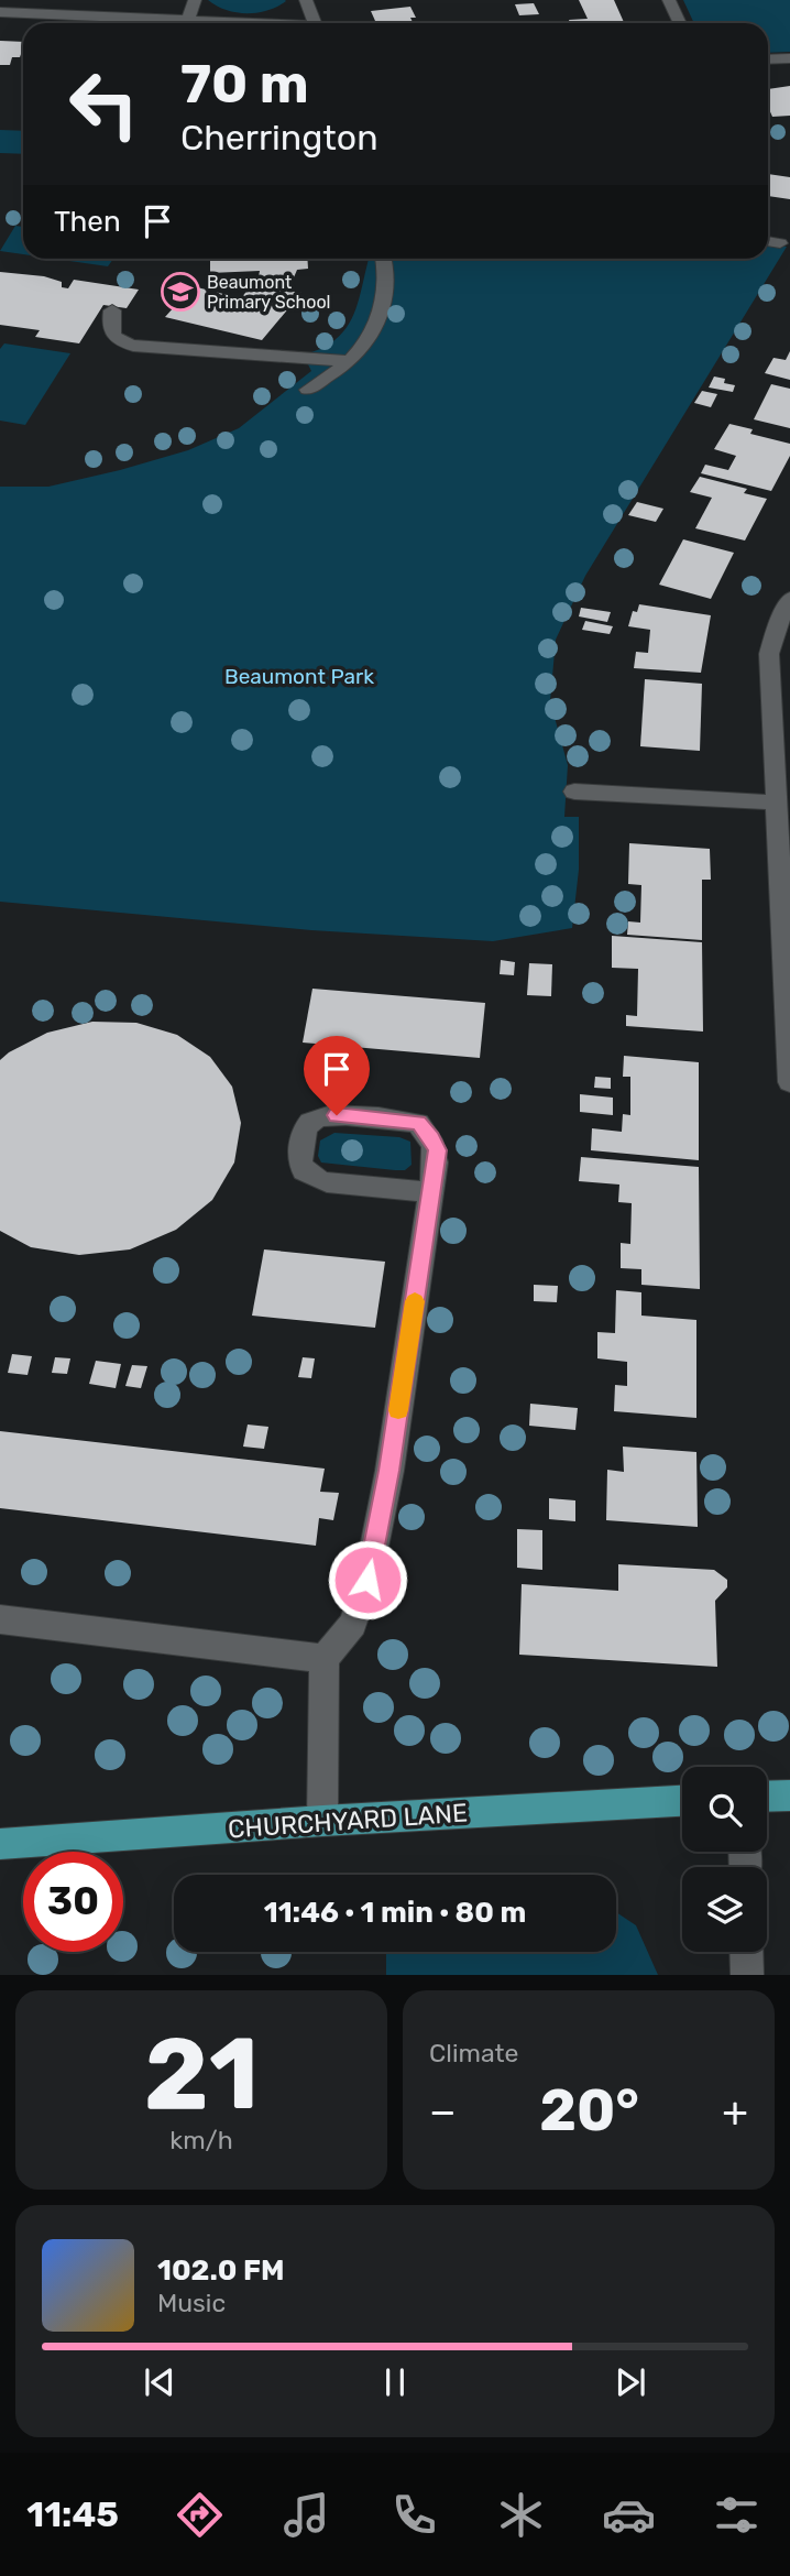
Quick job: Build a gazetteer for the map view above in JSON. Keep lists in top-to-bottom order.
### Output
{
  "streets": {
    "main road": ["CHURCHYARD LANE"]
  },
  "parks": ["Beaumont Park"],
  "places": {
    "school or university": ["Beaumont Primary School"]
  },
  "page": {
    "turn": ["70 m", "Cherrington"],
    "then": "Then",
    "limit": "30",
    "trip": "11:46 · 1 min · 80 m",
    "tile": [
      ["21", "km/h"],
      "Climate"
    ],
    "heat": ["−", "20°", "+"],
    "song": ["102.0 FM", "Music"],
    "tabs": "11:45"
  }
}
